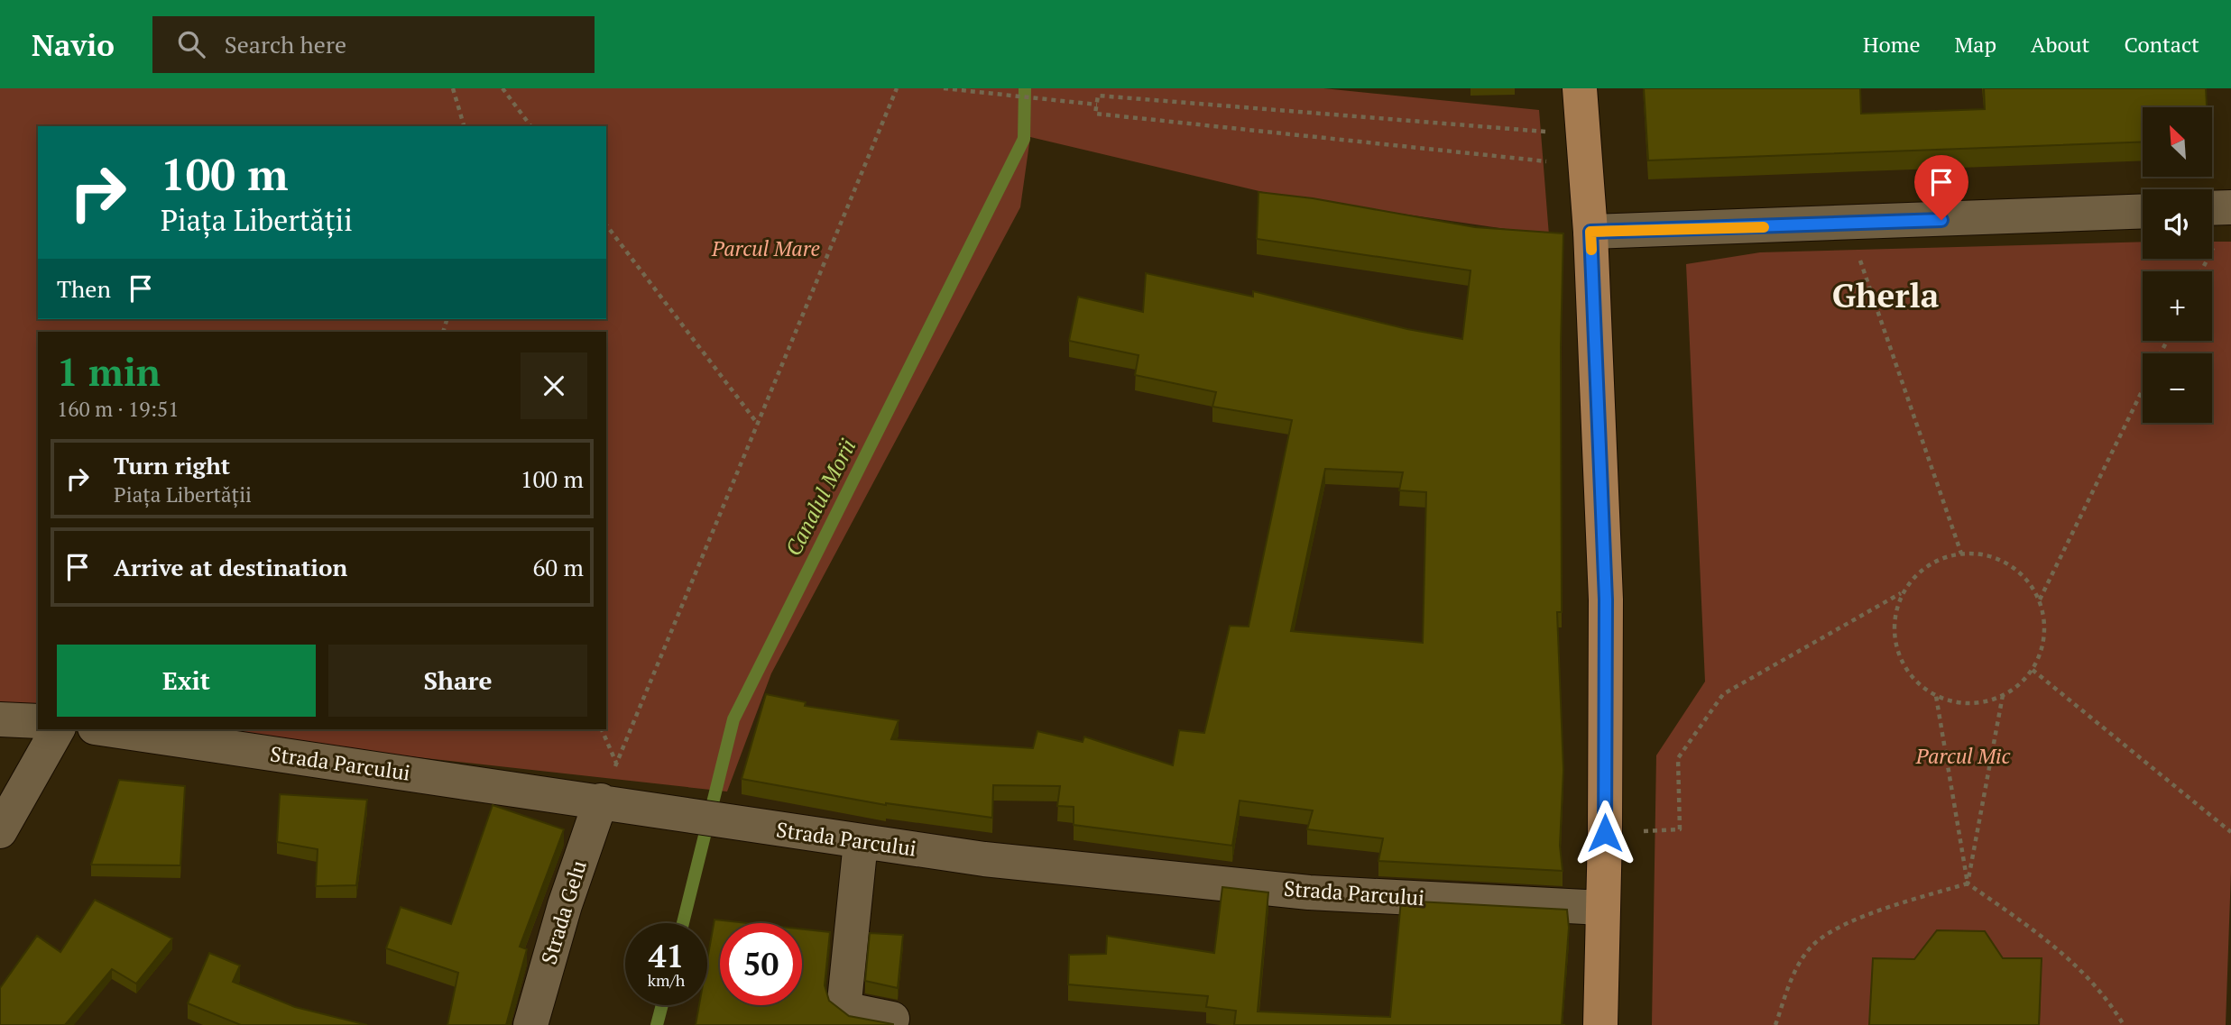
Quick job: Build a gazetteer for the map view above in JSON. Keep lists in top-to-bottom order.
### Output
{
  "streets": {
    "street": ["Strada Parcului", "Strada Gelu"]
  },
  "crossings": [
    ["Strada Parcului", "Strada Gelu"]
  ],
  "districts": ["Gherla"],
  "water": ["Canalul Morii"],
  "parks": ["Parcul Mare", "Parcul Mic"],
  "north": "top left",
  "page": {
    "header": "Navio",
    "search": "Search here",
    "nav": [
      "Home",
      "Map",
      "About",
      "Contact"
    ],
    "map_buttons": ["+", "−"],
    "turn": ["100 m", "Piața Libertății"],
    "then": "Then",
    "heading": ["1 min", "160 m · 19:51"],
    "list": [
      {
        "name": "Turn right",
        "note": "Piața Libertății",
        "value": "100 m"
      },
      {
        "name": "Arrive at destination",
        "value": "60 m"
      }
    ],
    "buttons": ["Exit", "Share"],
    "speed": "41 km/h",
    "limit": "50"
  }
}
